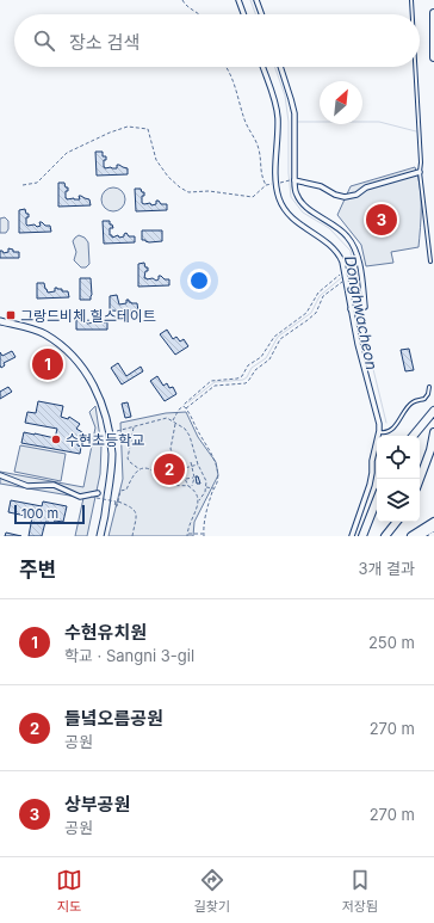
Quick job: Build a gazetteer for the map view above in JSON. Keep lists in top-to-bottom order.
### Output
{
  "water": ["Donghwacheon"],
  "places": {
    "transit": ["그랑드비체.힐스테이트"],
    "other": ["수현초등학교"]
  },
  "scale_bar": "100 m",
  "north": "top right",
  "page": {
    "search": "장소 검색",
    "pins": ["3", "1", "2"],
    "scale": "100 m",
    "heading": ["주변", "3개 결과"],
    "list": [
      {
        "mark": "1",
        "name": "수현유치원",
        "note": "학교 · Sangni 3-gil",
        "value": "250 m"
      },
      {
        "mark": "2",
        "name": "들녘오름공원",
        "note": "공원",
        "value": "270 m"
      },
      {
        "mark": "3",
        "name": "상부공원",
        "note": "공원",
        "value": "270 m"
      }
    ],
    "nav": ["지도", "길찾기", "저장됨"]
  }
}
